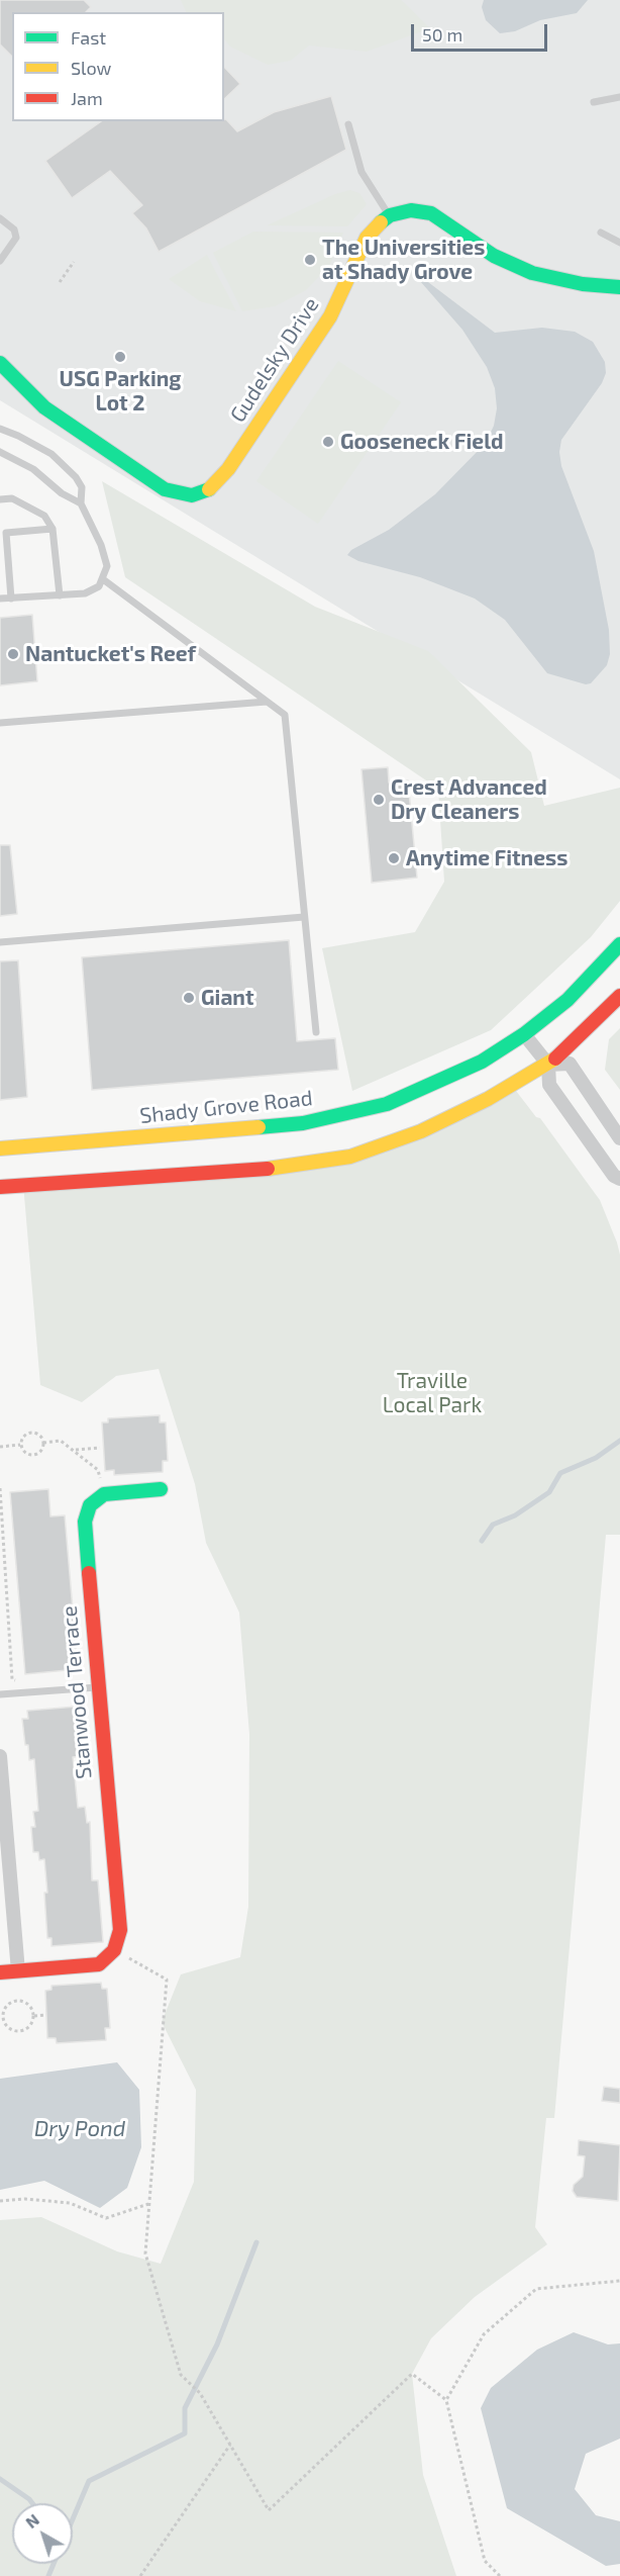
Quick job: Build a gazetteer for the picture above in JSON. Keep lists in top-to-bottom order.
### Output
{
  "streets": {
    "street": ["Gudelsky Drive", "Shady Grove Road", "Stanwood Terrace"]
  },
  "water": ["Dry Pond"],
  "parks": ["Traville Local Park"],
  "places": [
    "The Universities at Shady Grove",
    "USG Parking Lot 2",
    "Gooseneck Field",
    "Nantucket's Reef",
    "Crest Advanced Dry Cleaners",
    "Anytime Fitness",
    "Giant"
  ],
  "legend": ["Fast", "Slow", "Jam"],
  "scale_bar": "50 m",
  "north": "top left"
}
